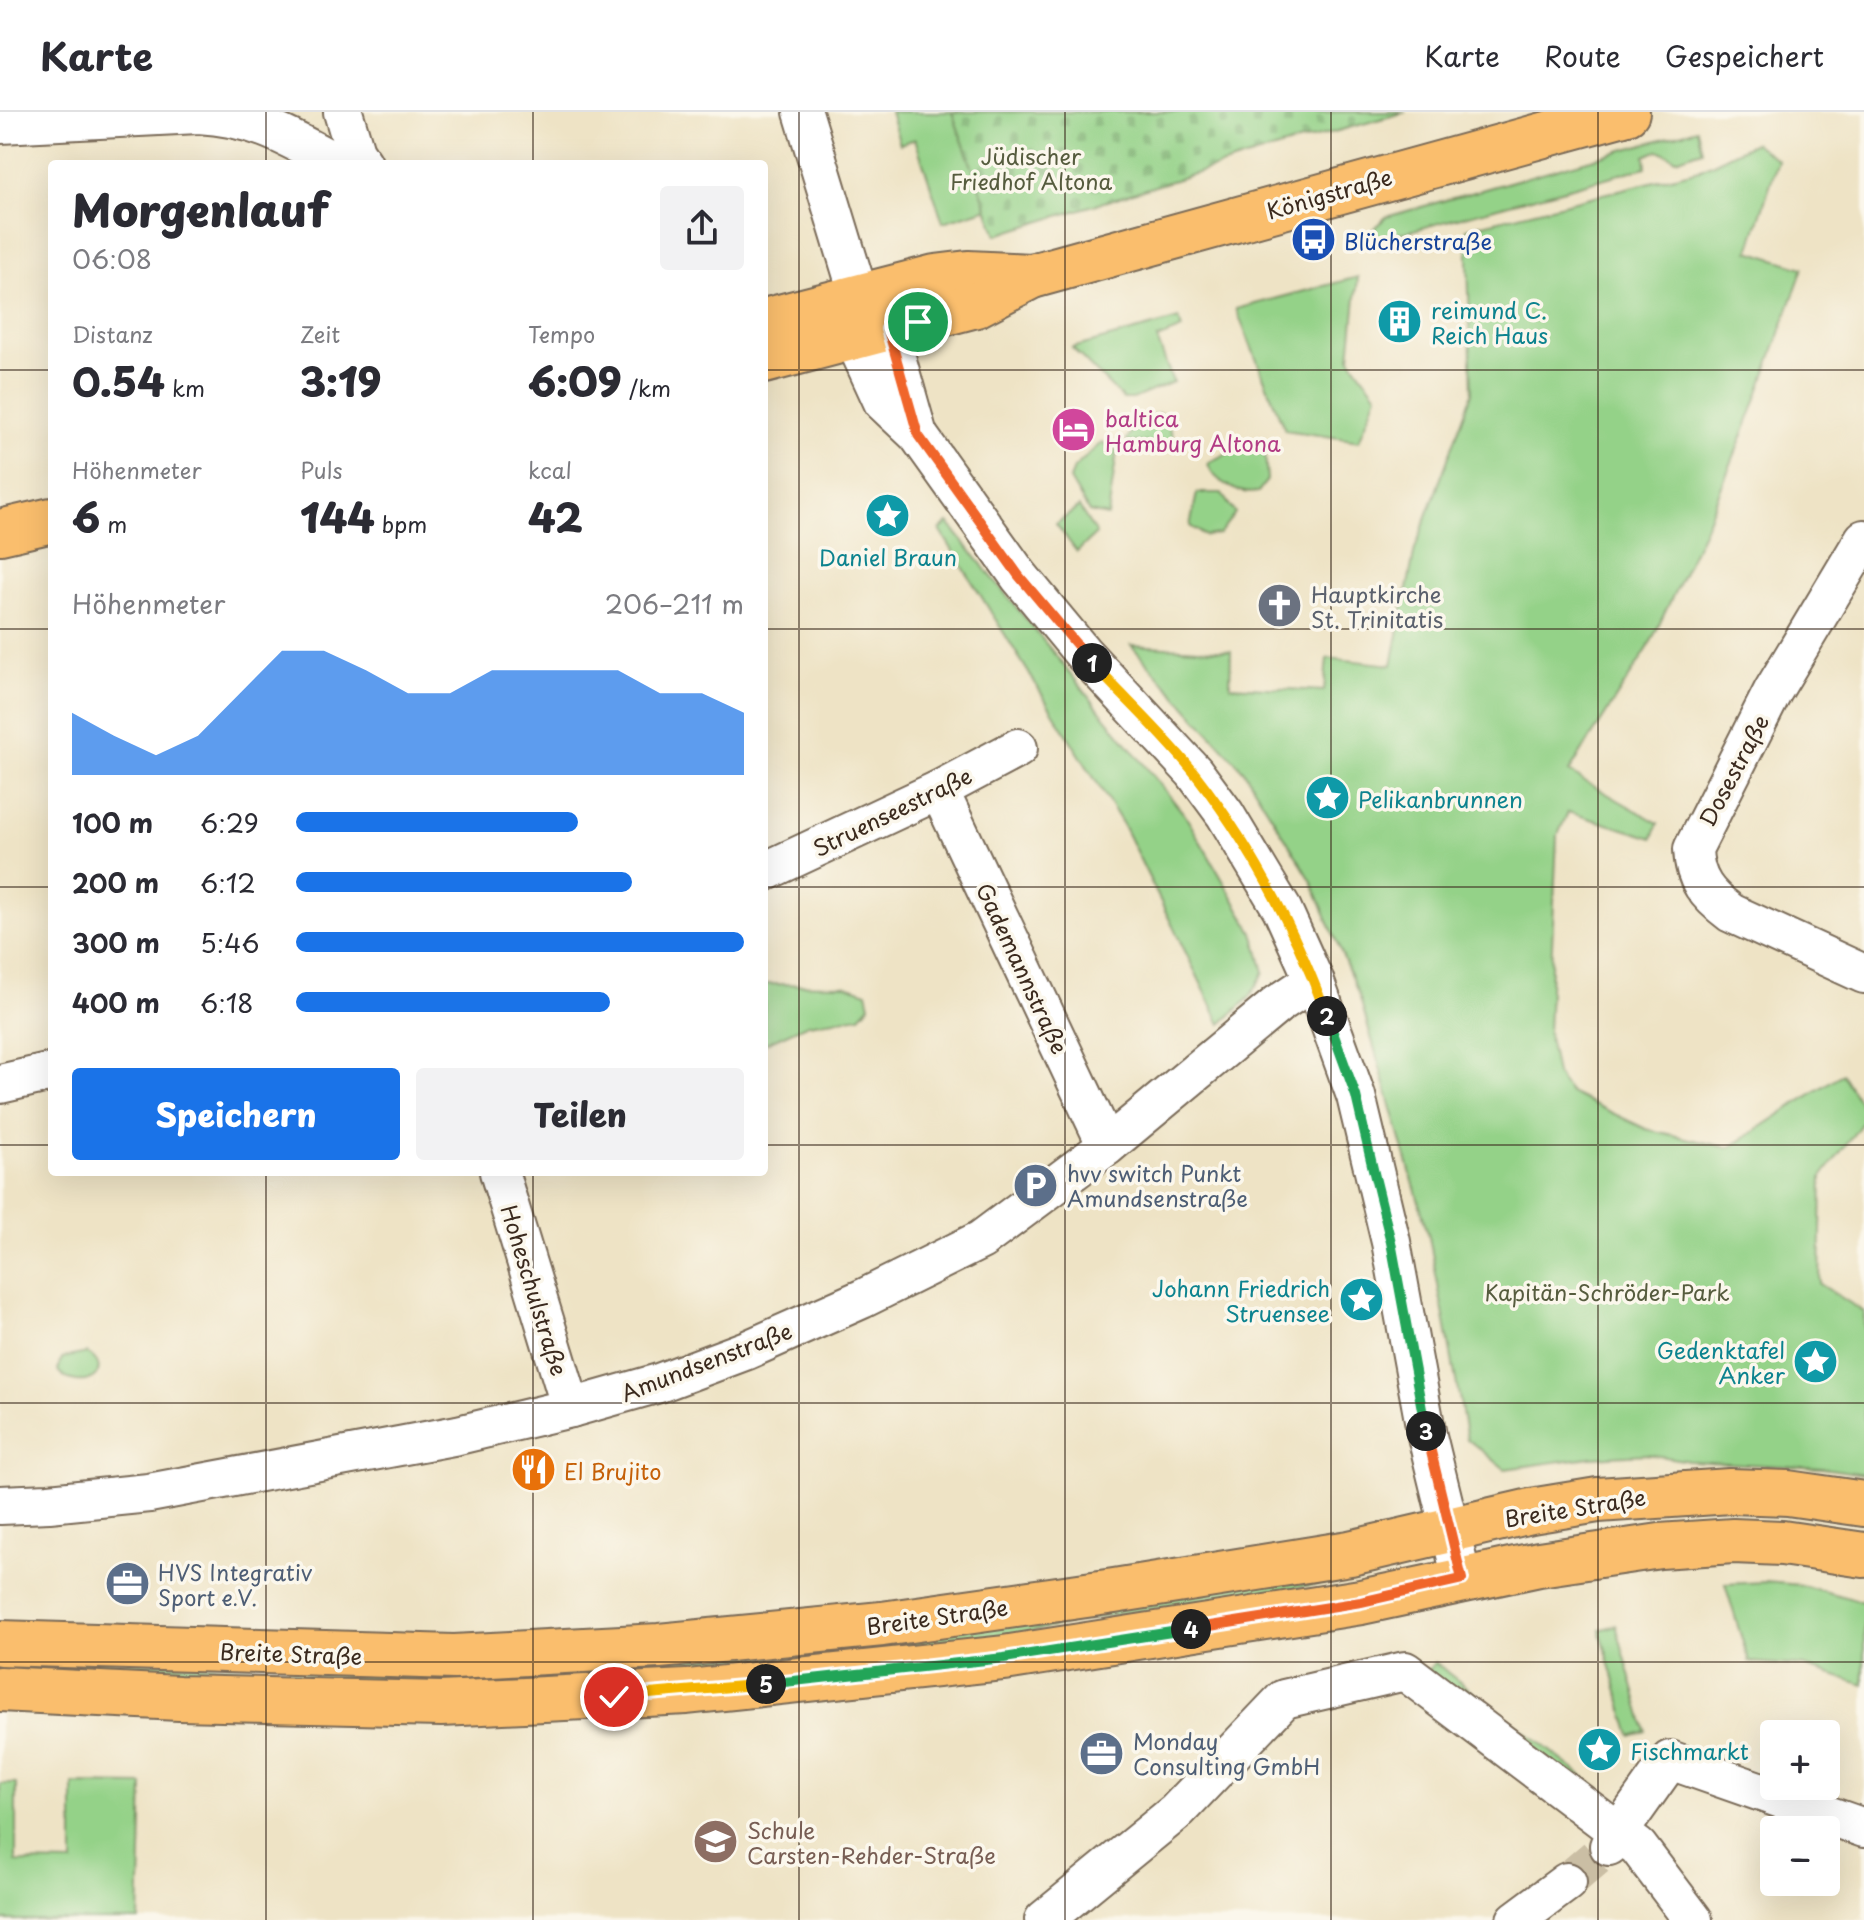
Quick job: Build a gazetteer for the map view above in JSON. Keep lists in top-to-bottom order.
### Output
{
  "streets": {
    "main road": ["Königstraße", "Breite Straße"],
    "street": [
      "Dosestraße",
      "Struenseestraße",
      "Gademannstraße",
      "Hoheschulstraße",
      "Amundsenstraße"
    ]
  },
  "crossings": [
    ["Struenseestraße", "Gademannstraße"],
    ["Gademannstraße", "Amundsenstraße"],
    ["Hoheschulstraße", "Amundsenstraße"]
  ],
  "parks": ["Jüdischer Friedhof Altona", "Kapitän-Schröder-Park"],
  "places": {
    "bus stop": ["Blücherstraße"],
    "building": ["reimund C. Reich Haus"],
    "hotel": ["baltica Hamburg Altona"],
    "place": [
      "Daniel Braun",
      "Pelikanbrunnen",
      "Johann Friedrich Struensee",
      "Gedenktafel Anker",
      "Fischmarkt"
    ],
    "church": ["Hauptkirche St. Trinitatis"],
    "parking": ["hvv switch Punkt Amundsenstraße"],
    "restaurant": ["El Brujito"],
    "office": ["HVS Integrativ Sport e.V.", "Monday Consulting GmbH"],
    "school or university": ["Schule Carsten-Rehder-Straße"]
  },
  "page": {
    "header": "Karte",
    "nav": ["Karte", "Route", "Gespeichert"],
    "heading": ["Morgenlauf", "06:08"],
    "stats": [
      ["Distanz", "0.54 km"],
      ["Zeit", "3:19"],
      ["Tempo", "6:09 /km"],
      ["Höhenmeter", "6 m"],
      ["Puls", "144 bpm"],
      ["kcal", "42"]
    ],
    "chart": ["Höhenmeter", "206–211 m"],
    "pins": [
      "1",
      "2",
      "3",
      "4",
      "5"
    ],
    "list": [
      {
        "name": "100 m",
        "note": "6:29"
      },
      {
        "name": "200 m",
        "note": "6:12"
      },
      {
        "name": "300 m",
        "note": "5:46"
      },
      {
        "name": "400 m",
        "note": "6:18"
      }
    ],
    "buttons": ["Speichern", "Teilen"],
    "map_buttons": ["+", "−"]
  }
}
